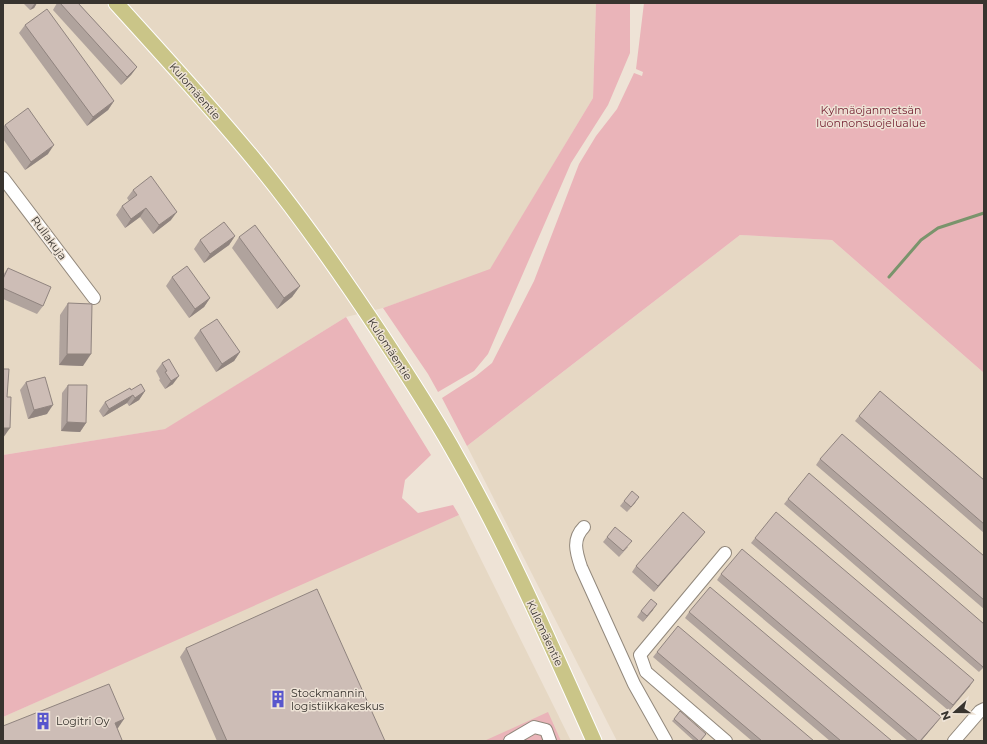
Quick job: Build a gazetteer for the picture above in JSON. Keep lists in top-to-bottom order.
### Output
{
  "streets": {
    "main road": ["Kulomäentie"],
    "street": ["Rullakuja"]
  },
  "parks": ["Kylmäojanmetsän luonnonsuojelualue"],
  "places": {
    "building": ["Stockmannin logistiikkakeskus", "Logitri Oy"]
  },
  "north": "left"
}
